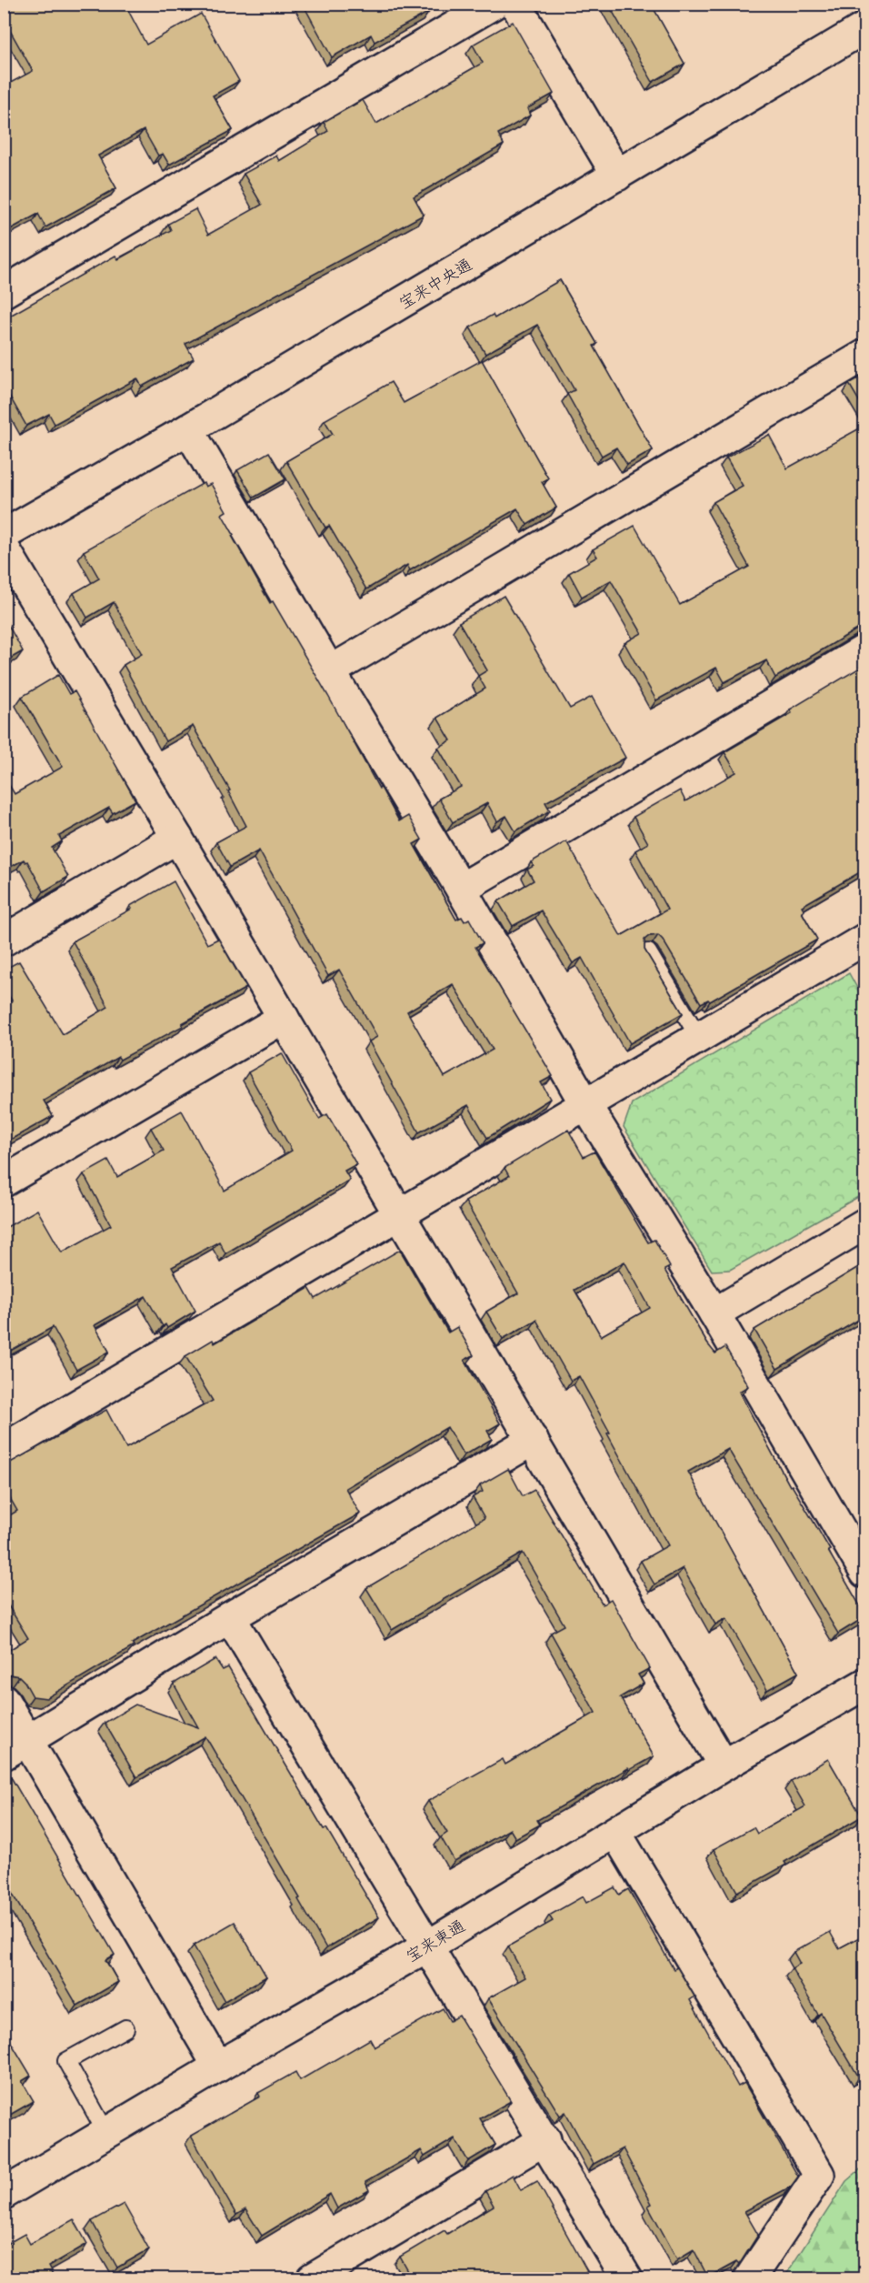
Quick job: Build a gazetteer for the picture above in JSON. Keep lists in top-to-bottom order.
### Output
{
  "streets": {
    "street": ["宝来中央通", "宝来東通"]
  }
}
